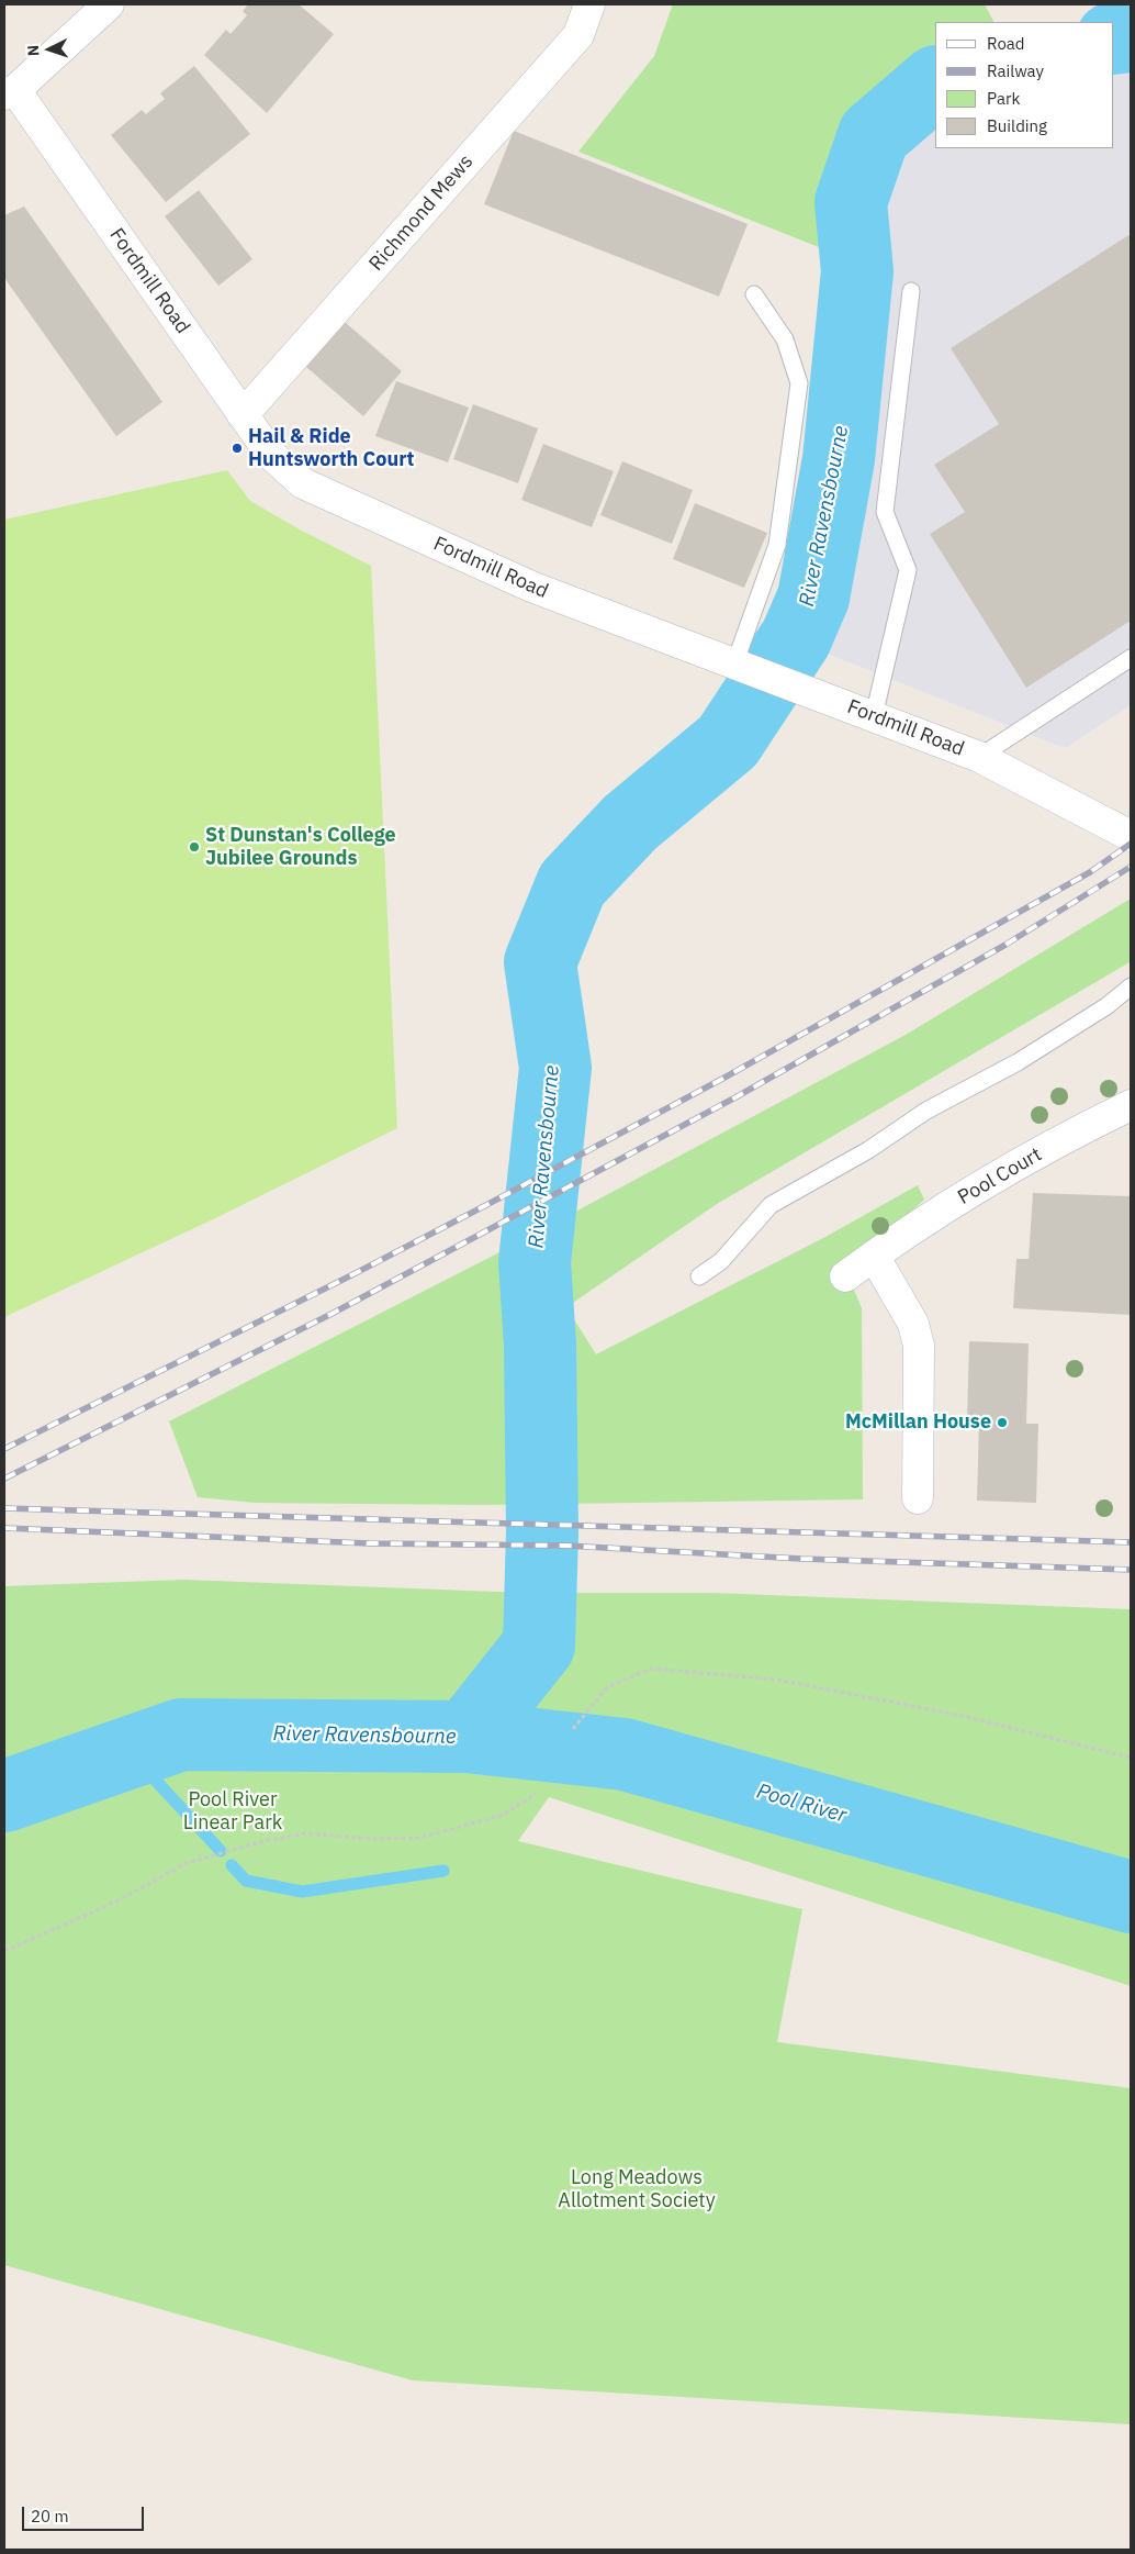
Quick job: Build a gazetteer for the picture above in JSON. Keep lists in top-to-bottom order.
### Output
{
  "streets": {
    "street": ["Richmond Mews", "Fordmill Road", "Pool Court"]
  },
  "crossings": [
    ["Richmond Mews", "Fordmill Road"]
  ],
  "water": ["River Ravensbourne", "Pool River"],
  "parks": ["Pool River Linear Park", "Long Meadows Allotment Society"],
  "places": ["Hail & Ride Huntsworth Court", "St Dunstan's College Jubilee Grounds", "McMillan House"],
  "legend": [
    "Road",
    "Railway",
    "Park",
    "Building"
  ],
  "scale_bar": "20 m",
  "north": "left"
}
